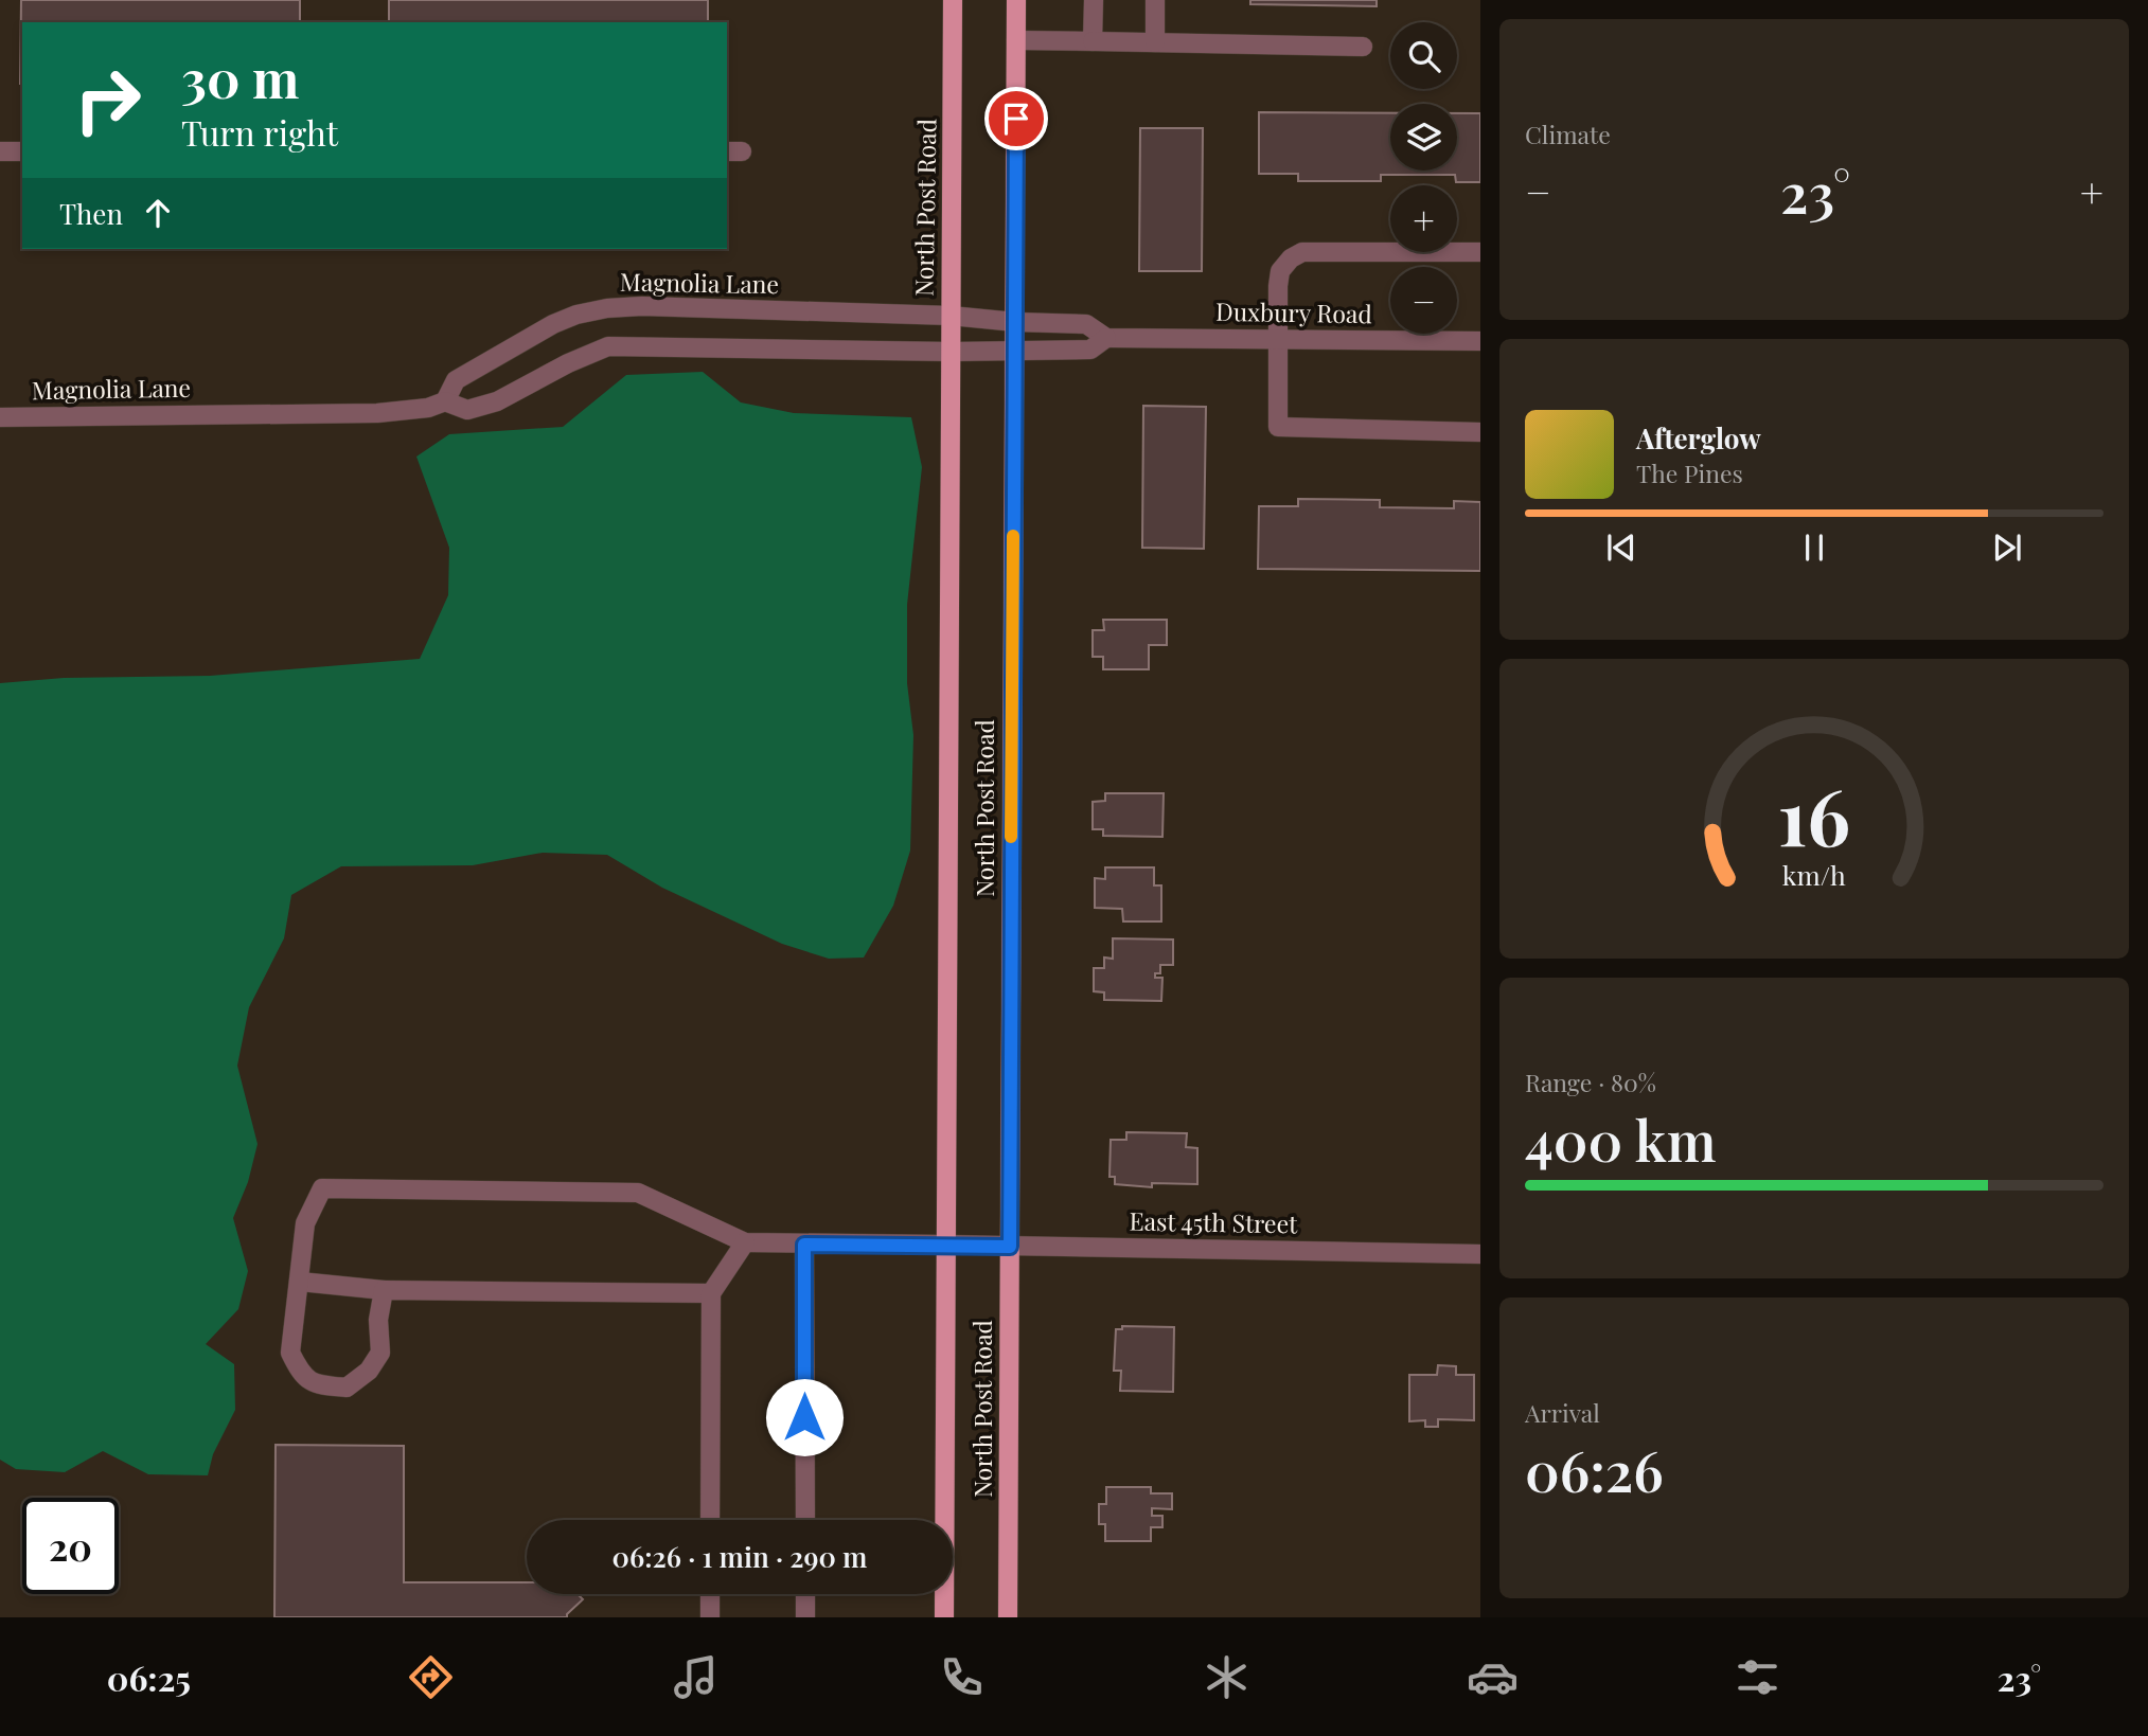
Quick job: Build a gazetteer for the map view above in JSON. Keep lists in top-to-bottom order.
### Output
{
  "streets": {
    "main road": ["North Post Road"],
    "street": ["Magnolia Lane", "Duxbury Road", "East 45th Street"]
  },
  "crossings": [
    ["North Post Road", "Magnolia Lane"],
    ["North Post Road", "Duxbury Road"],
    ["North Post Road", "East 45th Street"],
    ["Magnolia Lane", "Duxbury Road"]
  ],
  "page": {
    "tile": [
      "Climate",
      ["Range · 80%", "400 km"],
      ["Arrival", "06:26"]
    ],
    "map_buttons": ["+", "−"],
    "turn": ["30 m", "Turn right"],
    "heat": ["−", "23°", "+"],
    "then": "Then",
    "song": ["Afterglow", "The Pines"],
    "limit": "20",
    "trip": "06:26 · 1 min · 290 m",
    "tabs": ["06:25", "23°"],
    "gauge": ["16", "km/h"]
  }
}
